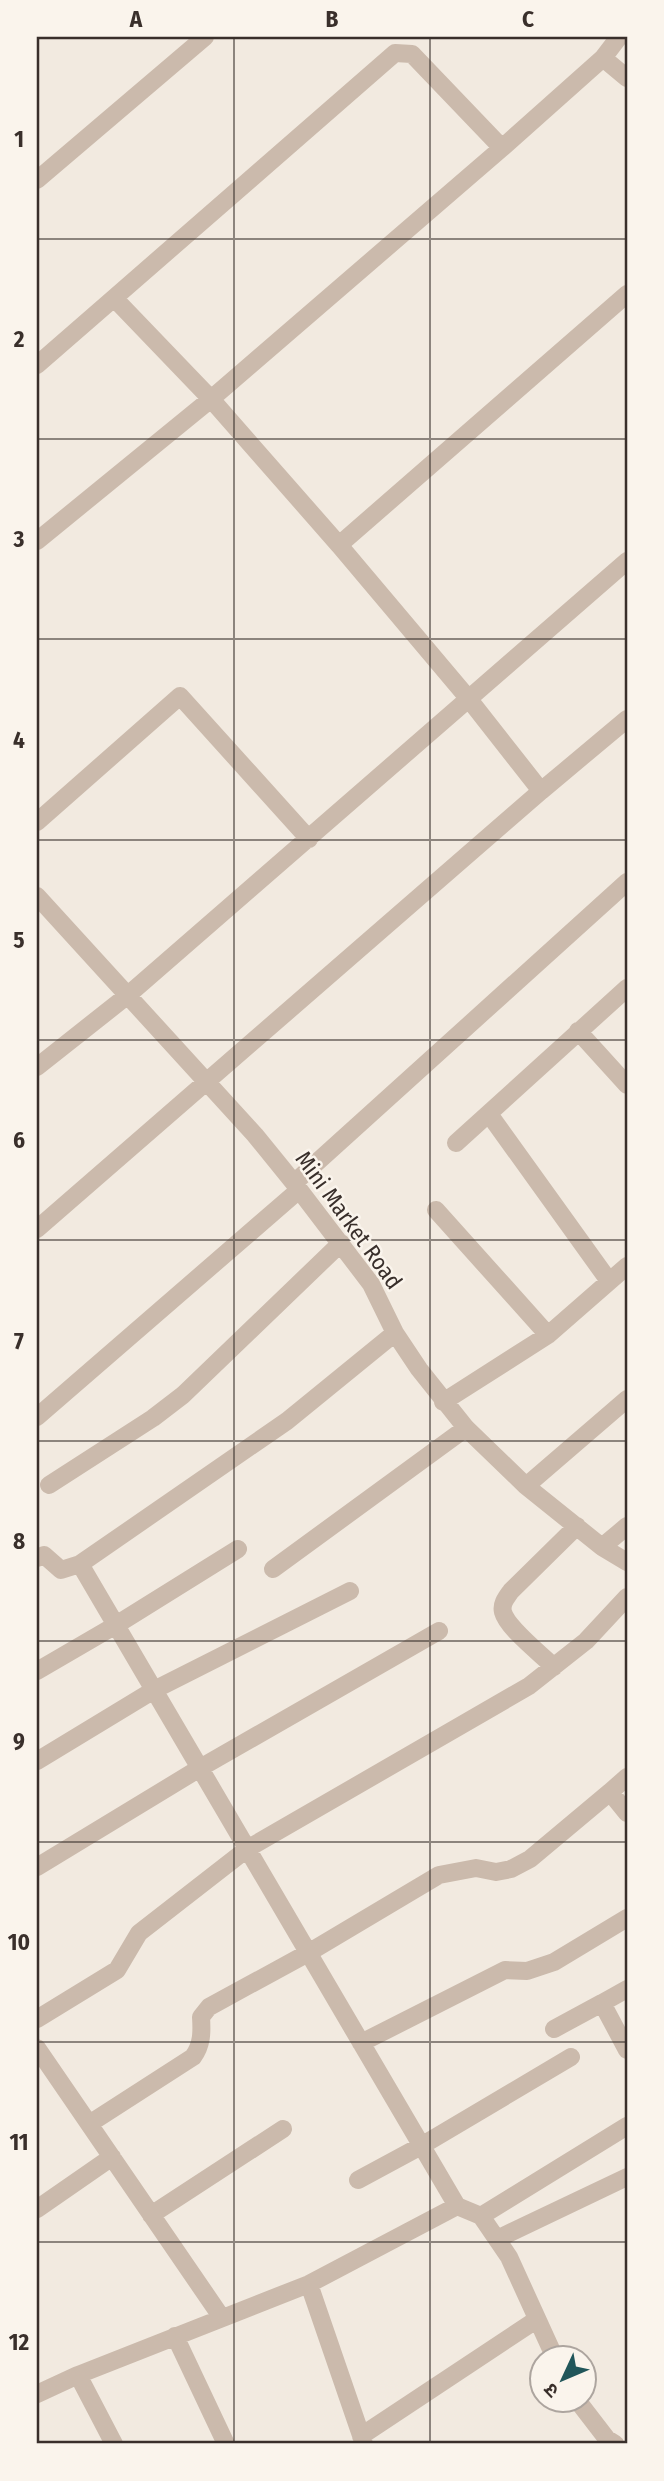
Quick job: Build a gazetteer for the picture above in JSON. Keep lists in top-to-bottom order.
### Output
{
  "streets": {
    "street": ["Mini Market Road"]
  },
  "north": "bottom left",
  "grid": {
    "columns": ["A", "B", "C"],
    "rows": [
      "1",
      "2",
      "3",
      "4",
      "5",
      "6",
      "7",
      "8",
      "9",
      "10",
      "11",
      "12"
    ]
  }
}
